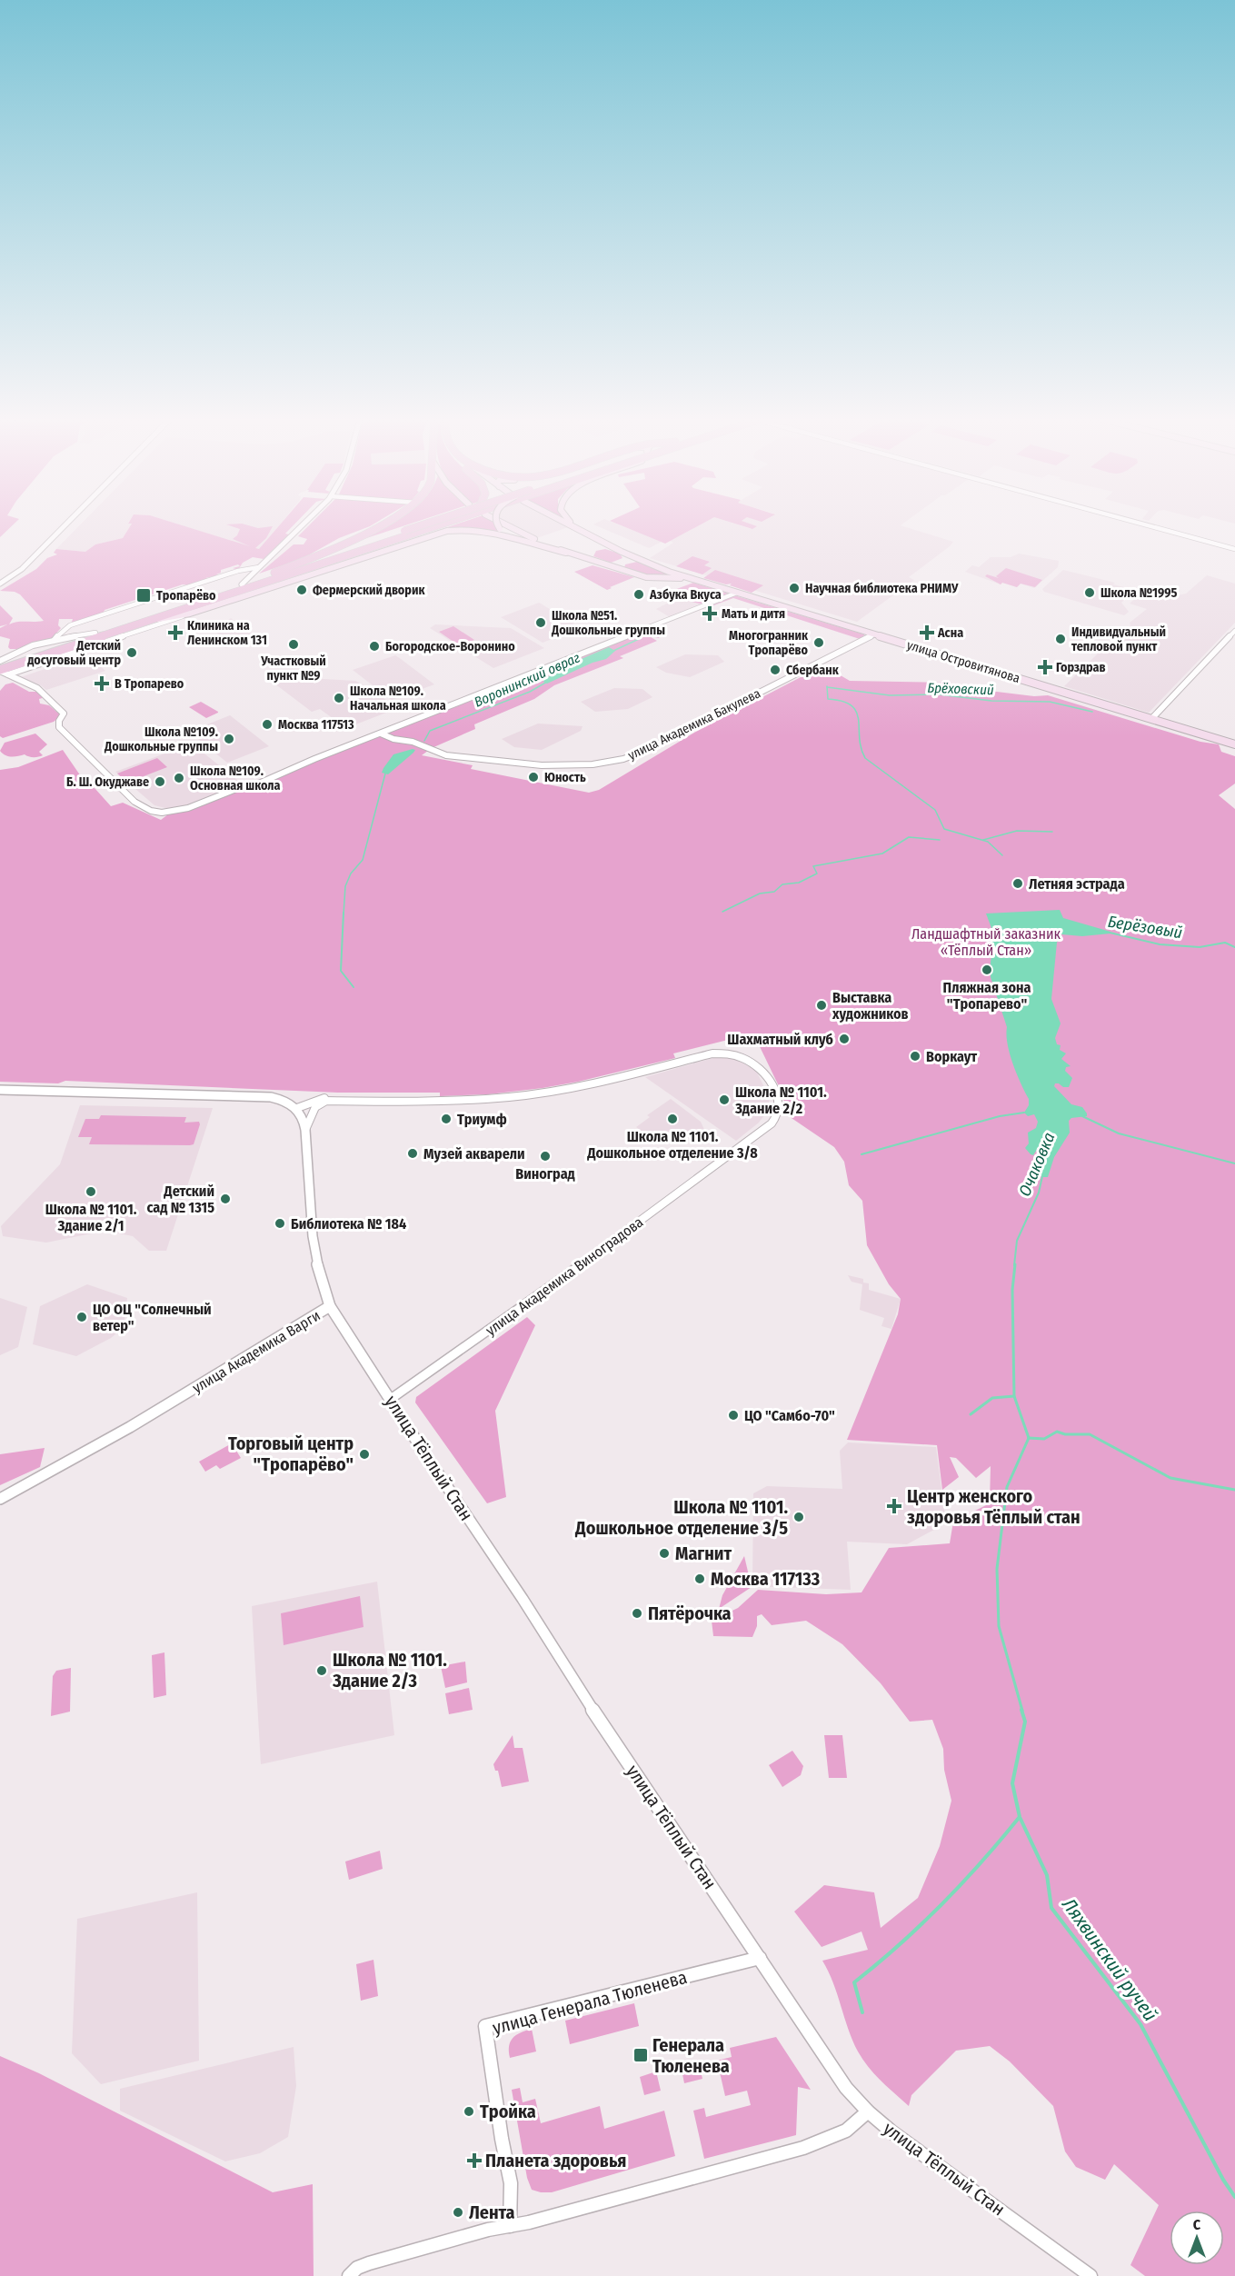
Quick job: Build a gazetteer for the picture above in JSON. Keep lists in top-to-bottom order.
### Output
{
  "streets": {
    "main road": ["улица Островитянова"],
    "street": [
      "улица Академика Бакулева",
      "улица Академика Виноградова",
      "улица Академика Варги",
      "улица Тёплый Стан",
      "улица Генерала Тюленева"
    ]
  },
  "crossings": [
    ["улица Островитянова", "улица Академика Бакулева"],
    ["улица Академика Виноградова", "улица Тёплый Стан"],
    ["улица Академика Варги", "улица Тёплый Стан"],
    ["улица Тёплый Стан", "улица Генерала Тюленева"]
  ],
  "water": [
    "Воронинский овраг",
    "Брёховский",
    "Берёзовый",
    "Очаковка",
    "Ляхвинский ручей"
  ],
  "parks": ["Ландшафтный заказник «Тёплый Стан»"],
  "places": {
    "other": [
      "Научная библиотека РНИМУ",
      "Фермерский дворик",
      "Школа №1995",
      "Азбука Вкуса",
      "Школа №51. Дошкольные группы",
      "Индивидуальный тепловой пункт",
      "Многогранник Тропарёво",
      "Участковый пункт №9",
      "Богородское-Воронино",
      "Детский досуговый центр",
      "Сбербанк",
      "Школа №109. Начальная школа",
      "Москва 117513",
      "Школа №109. Дошкольные группы",
      "Юность",
      "Школа №109. Основная школа",
      "Б. Ш. Окуджаве",
      "Летняя эстрада",
      "Пляжная зона \"Тропарево\"",
      "Выставка художников",
      "Шахматный клуб",
      "Воркаут",
      "Школа № 1101. Здание 2/2",
      "Триумф",
      "Школа № 1101. Дошкольное отделение 3/8",
      "Музей акварели",
      "Виноград",
      "Школа № 1101. Здание 2/1",
      "Детский сад № 1315",
      "Библиотека № 184",
      "ЦО ОЦ \"Солнечный ветер\"",
      "ЦО \"Самбо-70\"",
      "Торговый центр \"Тропарёво\"",
      "Школа № 1101. Дошкольное отделение 3/5",
      "Магнит",
      "Москва 117133",
      "Пятёрочка",
      "Школа № 1101. Здание 2/3",
      "Тройка",
      "Лента"
    ],
    "transit": ["Тропарёво", "Генерала Тюленева"],
    "health": [
      "Мать и дитя",
      "Клиника на Ленинском 131",
      "Асна",
      "Горздрав",
      "В Тропарево",
      "Центр женского здоровья Тёплый стан",
      "Планета здоровья"
    ]
  },
  "north": "top"
}
